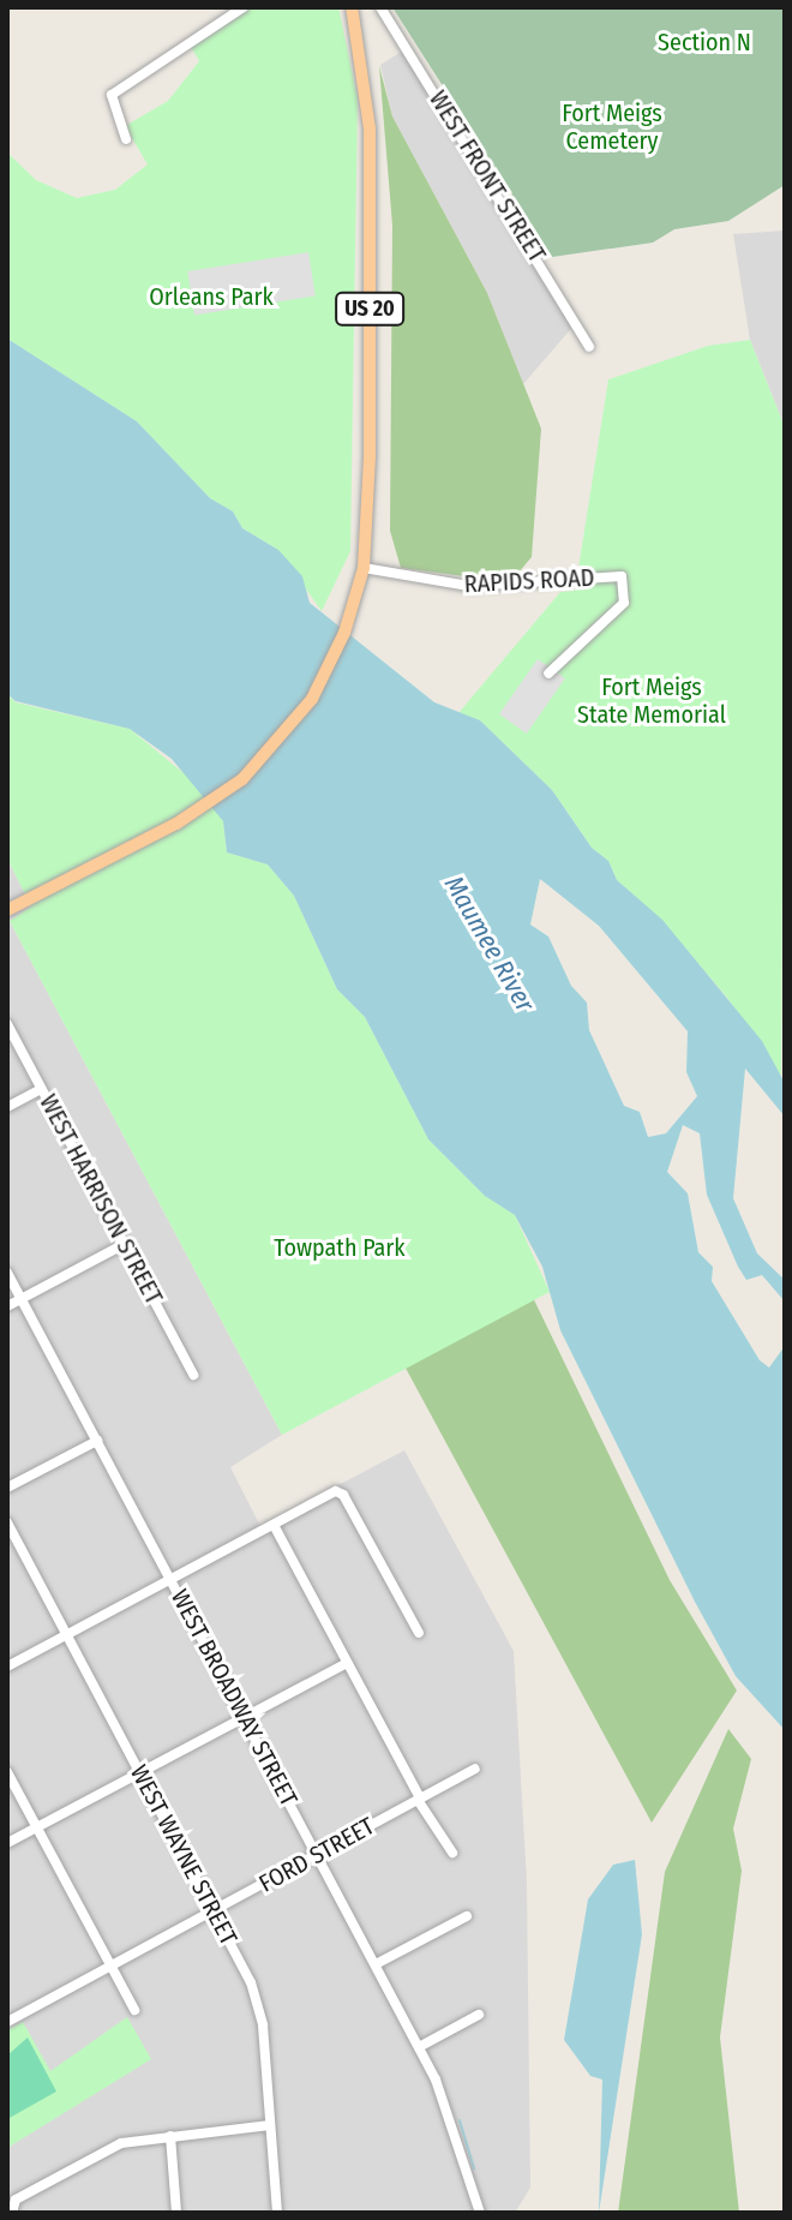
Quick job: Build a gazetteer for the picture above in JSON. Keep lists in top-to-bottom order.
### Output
{
  "streets": {
    "main road": ["US 20"],
    "street": [
      "WEST FRONT STREET",
      "RAPIDS ROAD",
      "WEST HARRISON STREET",
      "WEST BROADWAY STREET",
      "WEST WAYNE STREET",
      "FORD STREET"
    ]
  },
  "crossings": [
    ["US 20", "RAPIDS ROAD"],
    ["WEST BROADWAY STREET", "FORD STREET"],
    ["WEST WAYNE STREET", "FORD STREET"]
  ],
  "water": ["Maumee River"],
  "parks": [
    "Section N",
    "Fort Meigs Cemetery",
    "Orleans Park",
    "Fort Meigs State Memorial",
    "Towpath Park"
  ]
}
